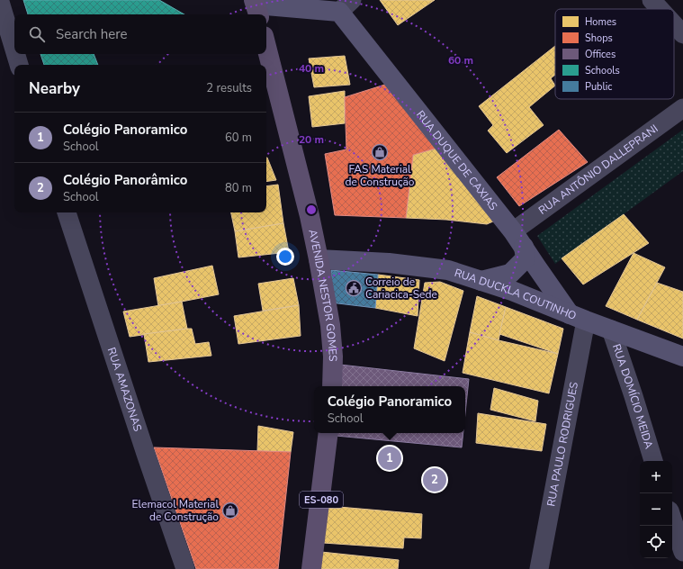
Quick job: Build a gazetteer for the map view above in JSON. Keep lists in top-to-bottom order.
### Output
{
  "streets": {
    "main road": ["AVENIDA NESTOR GOMES", "ES-080"],
    "street": [
      "RUA DUQUE DE CAXIAS",
      "RUA ANTÔNIO DALLEPRANI",
      "RUA DUCKLA COUTINHO",
      "RUA AMAZONAS",
      "RUA DOMÍCIO MEIDA",
      "RUA PAULO RODRIGUES"
    ]
  },
  "crossings": [
    ["RUA DUQUE DE CAXIAS", "RUA ANTÔNIO DALLEPRANI"],
    ["RUA DUQUE DE CAXIAS", "RUA DUCKLA COUTINHO"],
    ["RUA DUQUE DE CAXIAS", "RUA PAULO RODRIGUES"],
    ["RUA DUCKLA COUTINHO", "AVENIDA NESTOR GOMES"],
    ["RUA DUCKLA COUTINHO", "RUA DOMÍCIO MEIDA"],
    ["RUA DUCKLA COUTINHO", "RUA PAULO RODRIGUES"]
  ],
  "places": {
    "shop": ["FAS Material de Construção", "Elemacol Material de Construção"],
    "public building": ["Correio de Cariacica-Sede"]
  },
  "legend": [
    "Homes",
    "Shops",
    "Offices",
    "Schools",
    "Public"
  ],
  "page": {
    "search": "Search here",
    "heading": ["Nearby", "2 results"],
    "list": [
      {
        "mark": "1",
        "name": "Colégio Panoramico",
        "note": "School",
        "value": "60 m"
      },
      {
        "mark": "2",
        "name": "Colégio Panorâmico",
        "note": "School",
        "value": "80 m"
      }
    ],
    "popup": ["Colégio Panoramico", "School"],
    "pins": ["1", "2"],
    "map_buttons": ["+", "−"]
  },
  "rings": ["60 m", "40 m", "20 m"]
}
